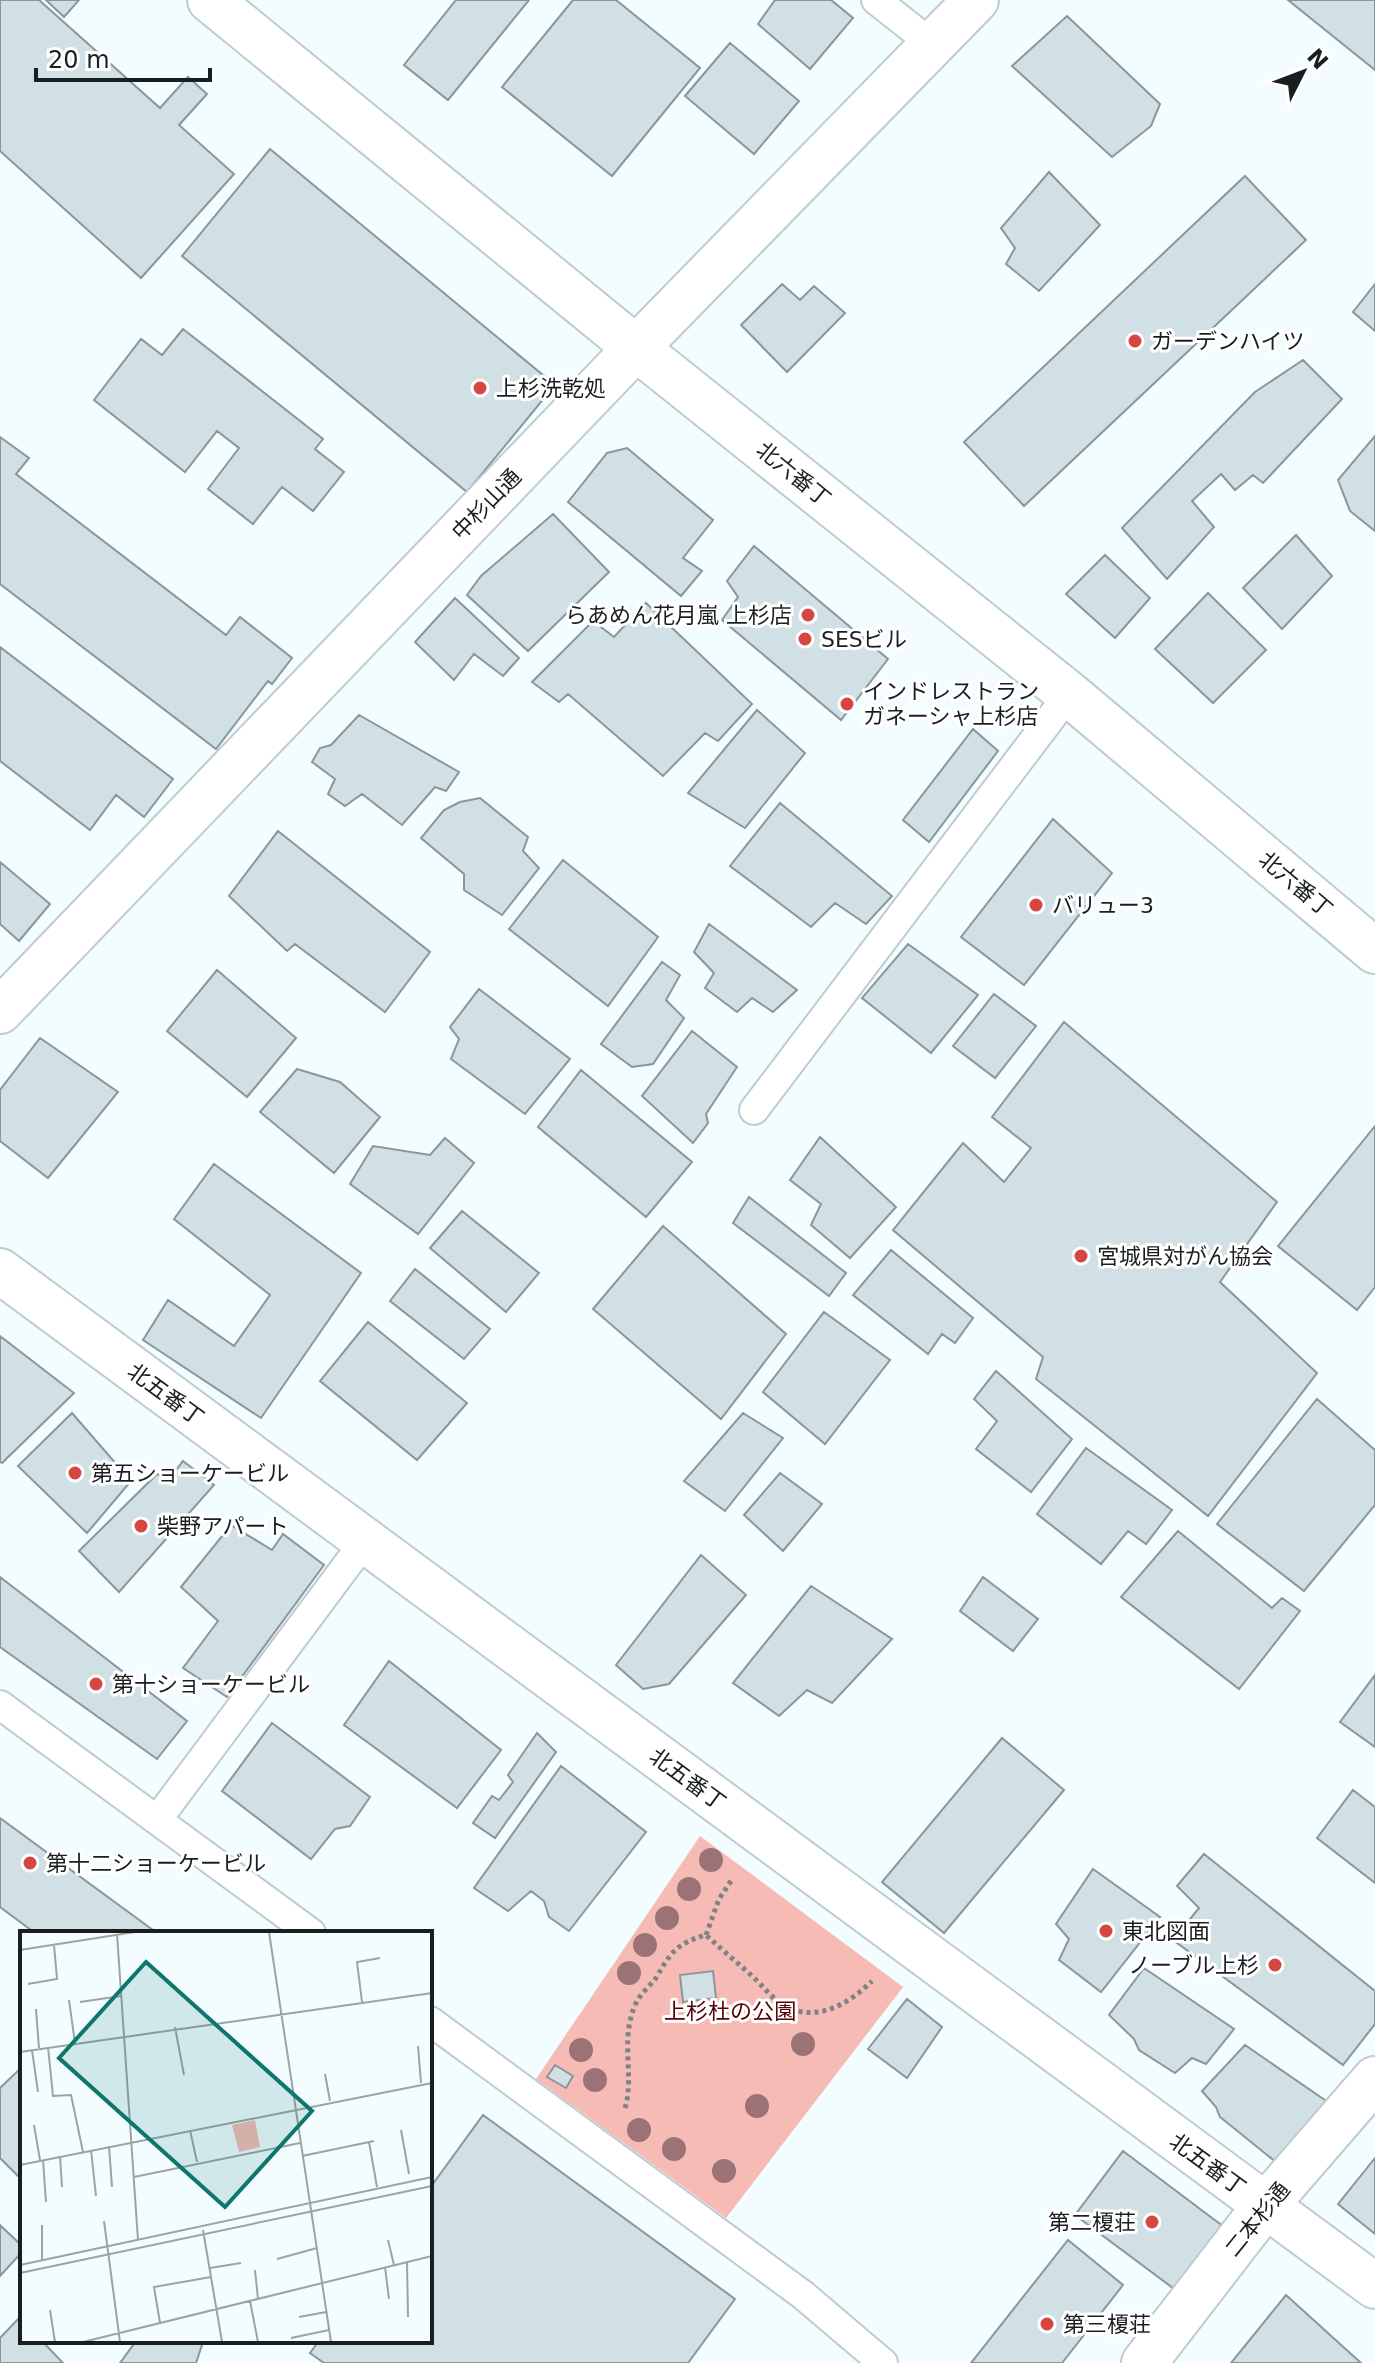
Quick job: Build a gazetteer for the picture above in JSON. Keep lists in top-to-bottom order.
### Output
{
  "streets": {
    "street": [
      "北六番丁",
      "中杉山通",
      "北五番丁",
      "二本杉通"
    ]
  },
  "crossings": [
    ["北六番丁", "中杉山通"],
    ["北五番丁", "二本杉通"]
  ],
  "parks": ["上杉杜の公園"],
  "places": [
    "ガーデンハイツ",
    "上杉洗乾処",
    "らあめん花月嵐 上杉店",
    "SESビル",
    "インドレストラン ガネーシャ上杉店",
    "バリュー3",
    "宮城県対がん協会",
    "第五ショーケービル",
    "柴野アパート",
    "第十ショーケービル",
    "第十二ショーケービル",
    "東北図面",
    "ノーブル上杉",
    "第二榎荘",
    "第三榎荘"
  ],
  "scale_bar": "20 m",
  "north": "top right"
}
